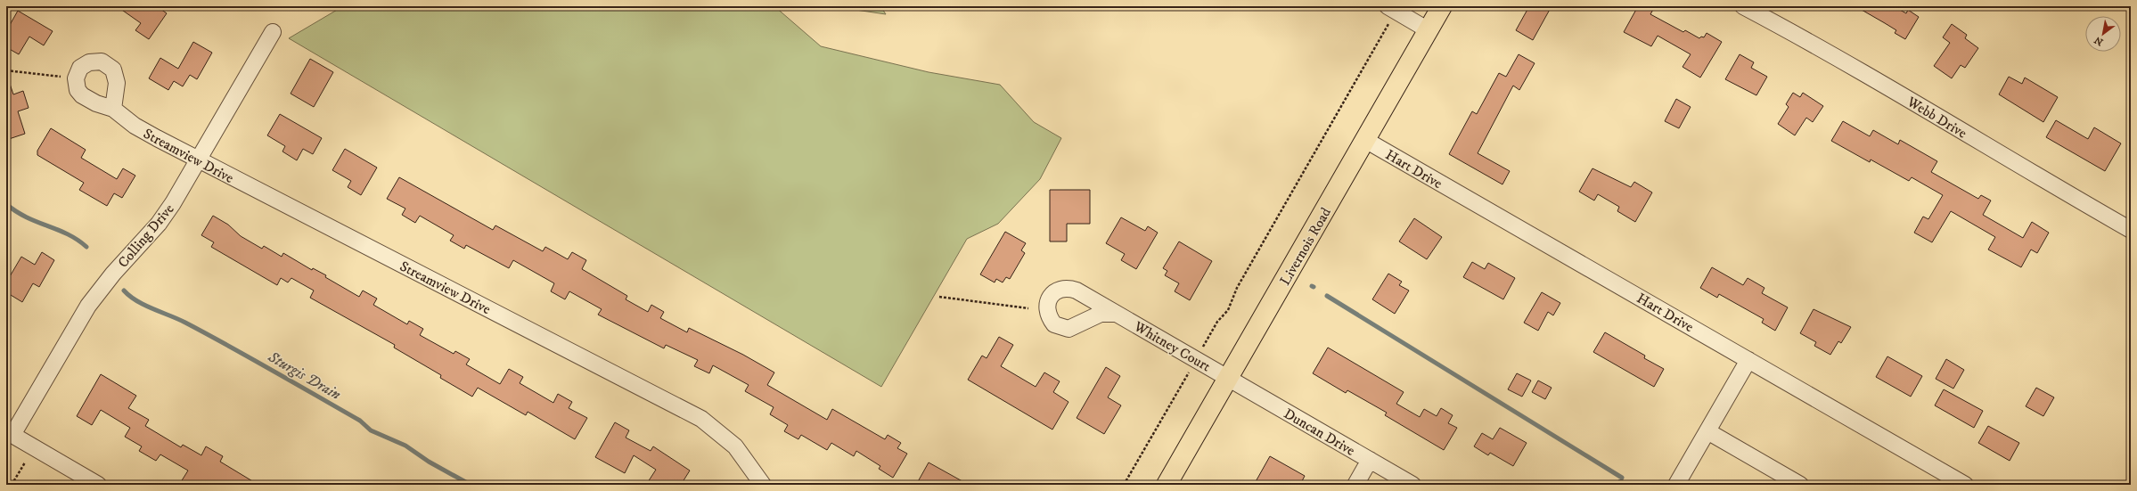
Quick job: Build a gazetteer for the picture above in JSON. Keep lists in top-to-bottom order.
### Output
{
  "streets": {
    "main road": ["Livernois Road"],
    "street": [
      "Webb Drive",
      "Streamview Drive",
      "Hart Drive",
      "Colling Drive",
      "Whitney Court",
      "Duncan Drive"
    ]
  },
  "crossings": [
    ["Streamview Drive", "Colling Drive"],
    ["Hart Drive", "Livernois Road"],
    ["Livernois Road", "Whitney Court"],
    ["Livernois Road", "Duncan Drive"],
    ["Whitney Court", "Duncan Drive"]
  ],
  "water": ["Sturgis Drain"],
  "north": "bottom left"
}
